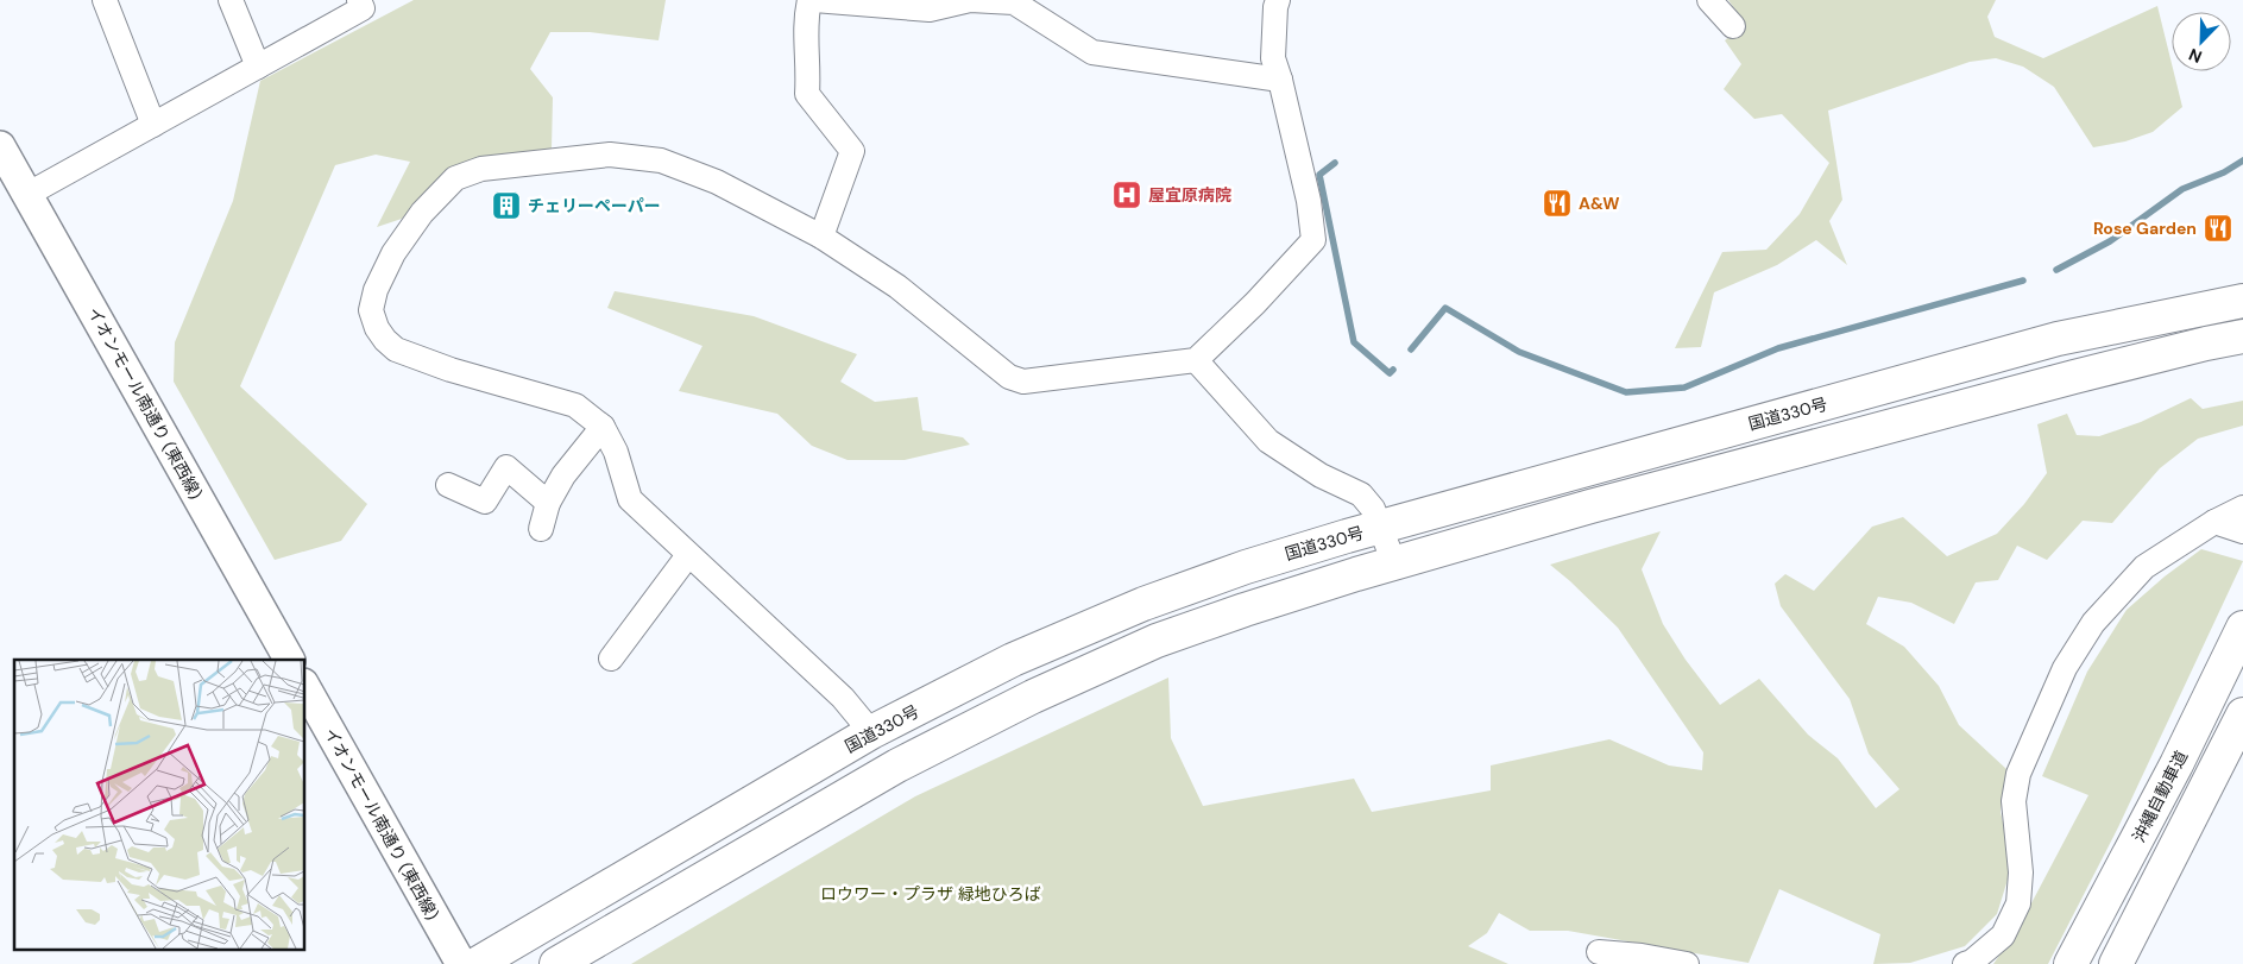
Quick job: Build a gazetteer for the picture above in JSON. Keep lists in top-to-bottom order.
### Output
{
  "streets": {
    "highway": ["国道330号", "沖縄自動車道"],
    "street": ["イオンモール南通り (東西線)"]
  },
  "parks": ["ロウワー・プラザ 緑地ひろば"],
  "places": {
    "hospital": ["屋宜原病院"],
    "restaurant": ["A&W", "Rose Garden"],
    "building": ["チェリーペーパー"]
  },
  "north": "bottom left"
}
